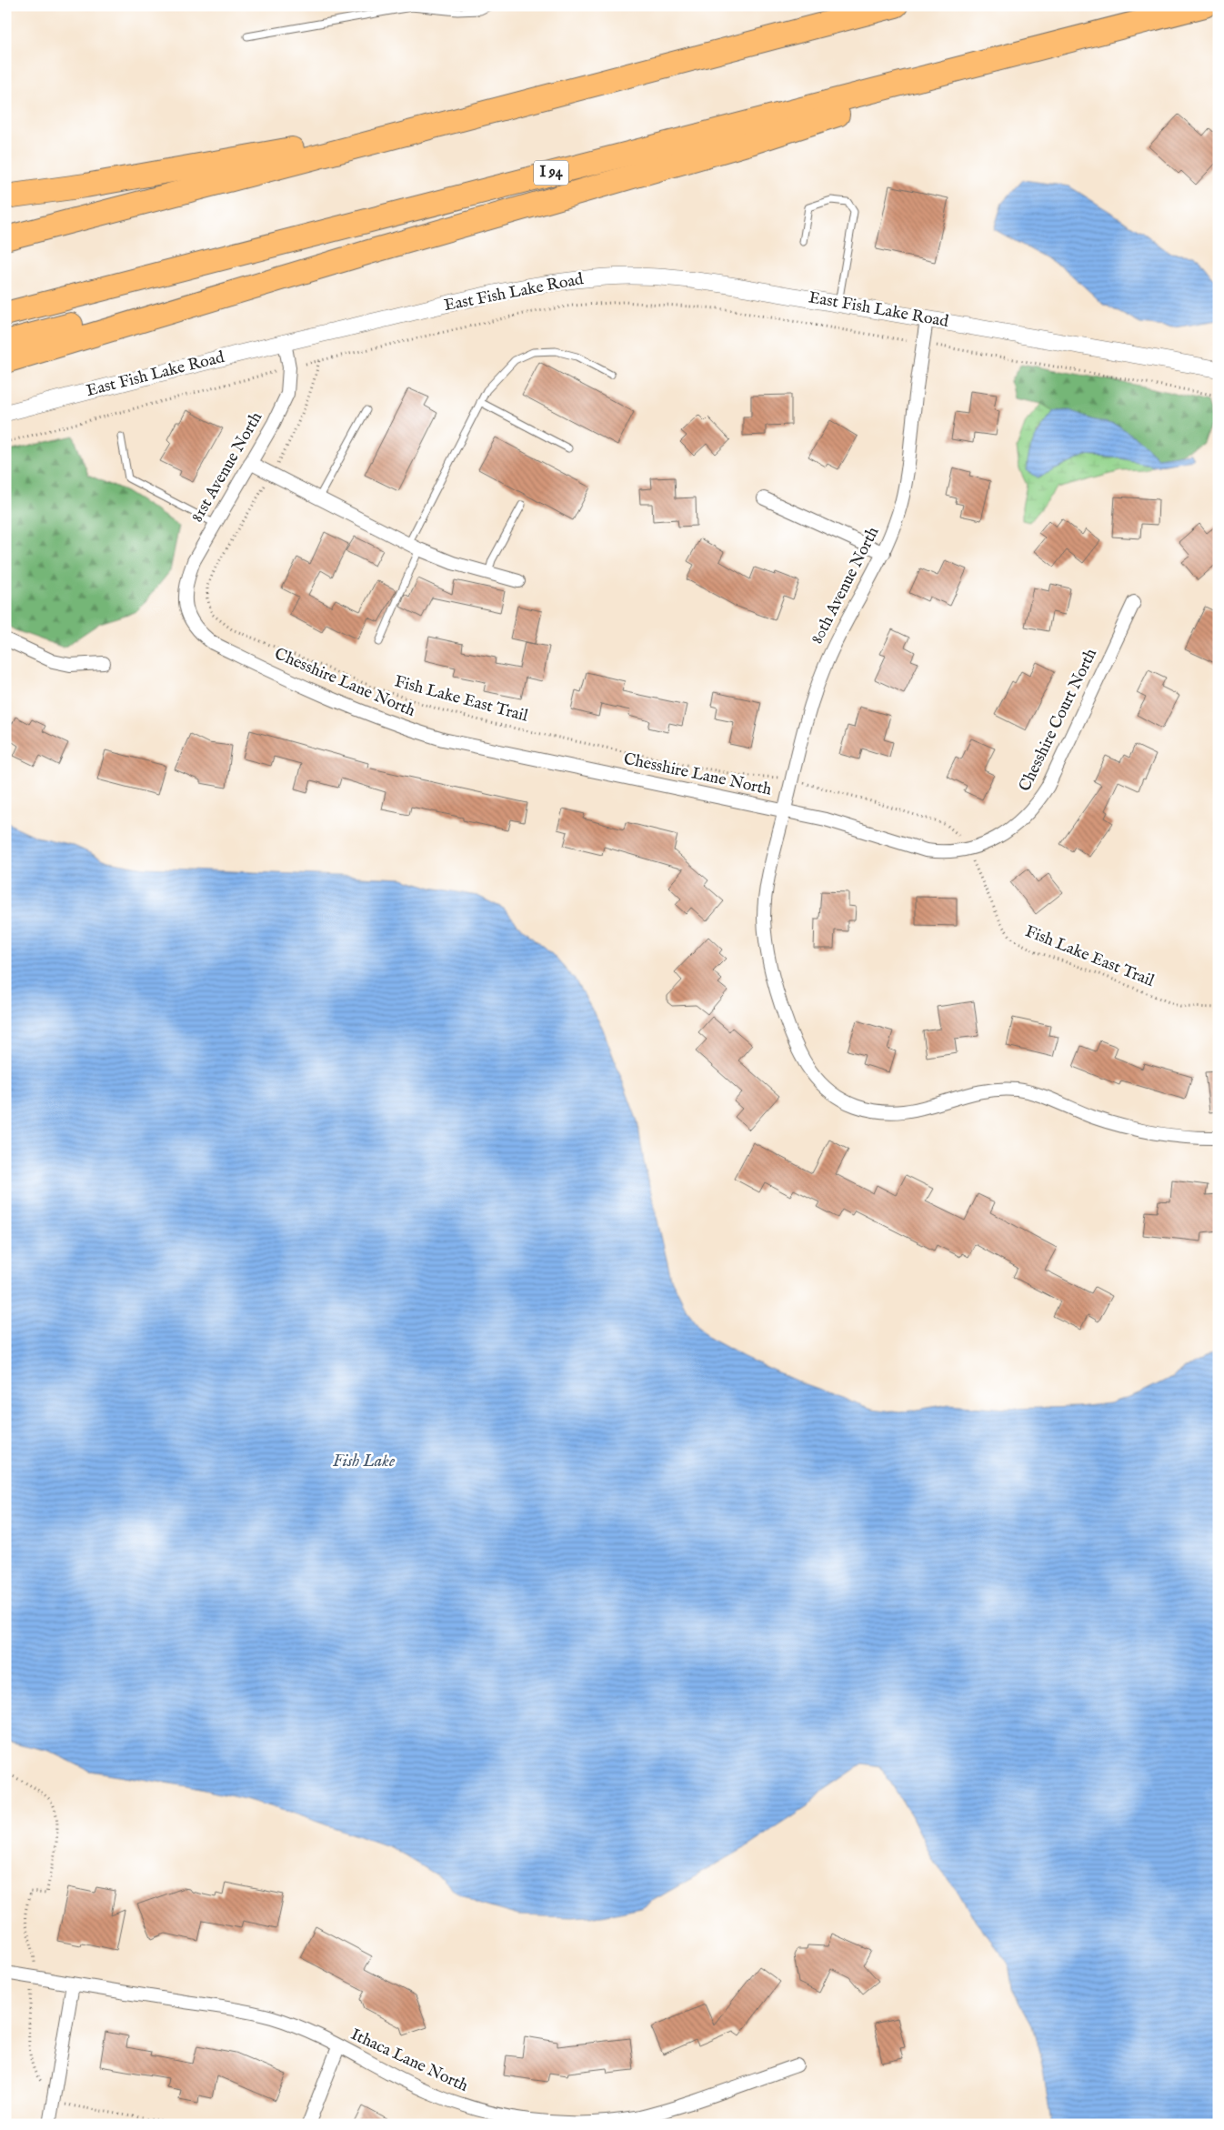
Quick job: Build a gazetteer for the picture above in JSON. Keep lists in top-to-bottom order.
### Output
{
  "streets": {
    "highway": ["I 94"],
    "street": [
      "East Fish Lake Road",
      "81st Avenue North",
      "80th Avenue North",
      "Chesshire Lane North",
      "Chesshire Court North",
      "Ithaca Lane North"
    ],
    "path": ["Fish Lake East Trail"]
  },
  "crossings": [
    ["East Fish Lake Road", "81st Avenue North"],
    ["East Fish Lake Road", "80th Avenue North"],
    ["81st Avenue North", "Chesshire Lane North"],
    ["80th Avenue North", "Chesshire Lane North"],
    ["80th Avenue North", "Chesshire Court North"],
    ["Chesshire Lane North", "Chesshire Court North"]
  ],
  "water": ["Fish Lake"]
}
